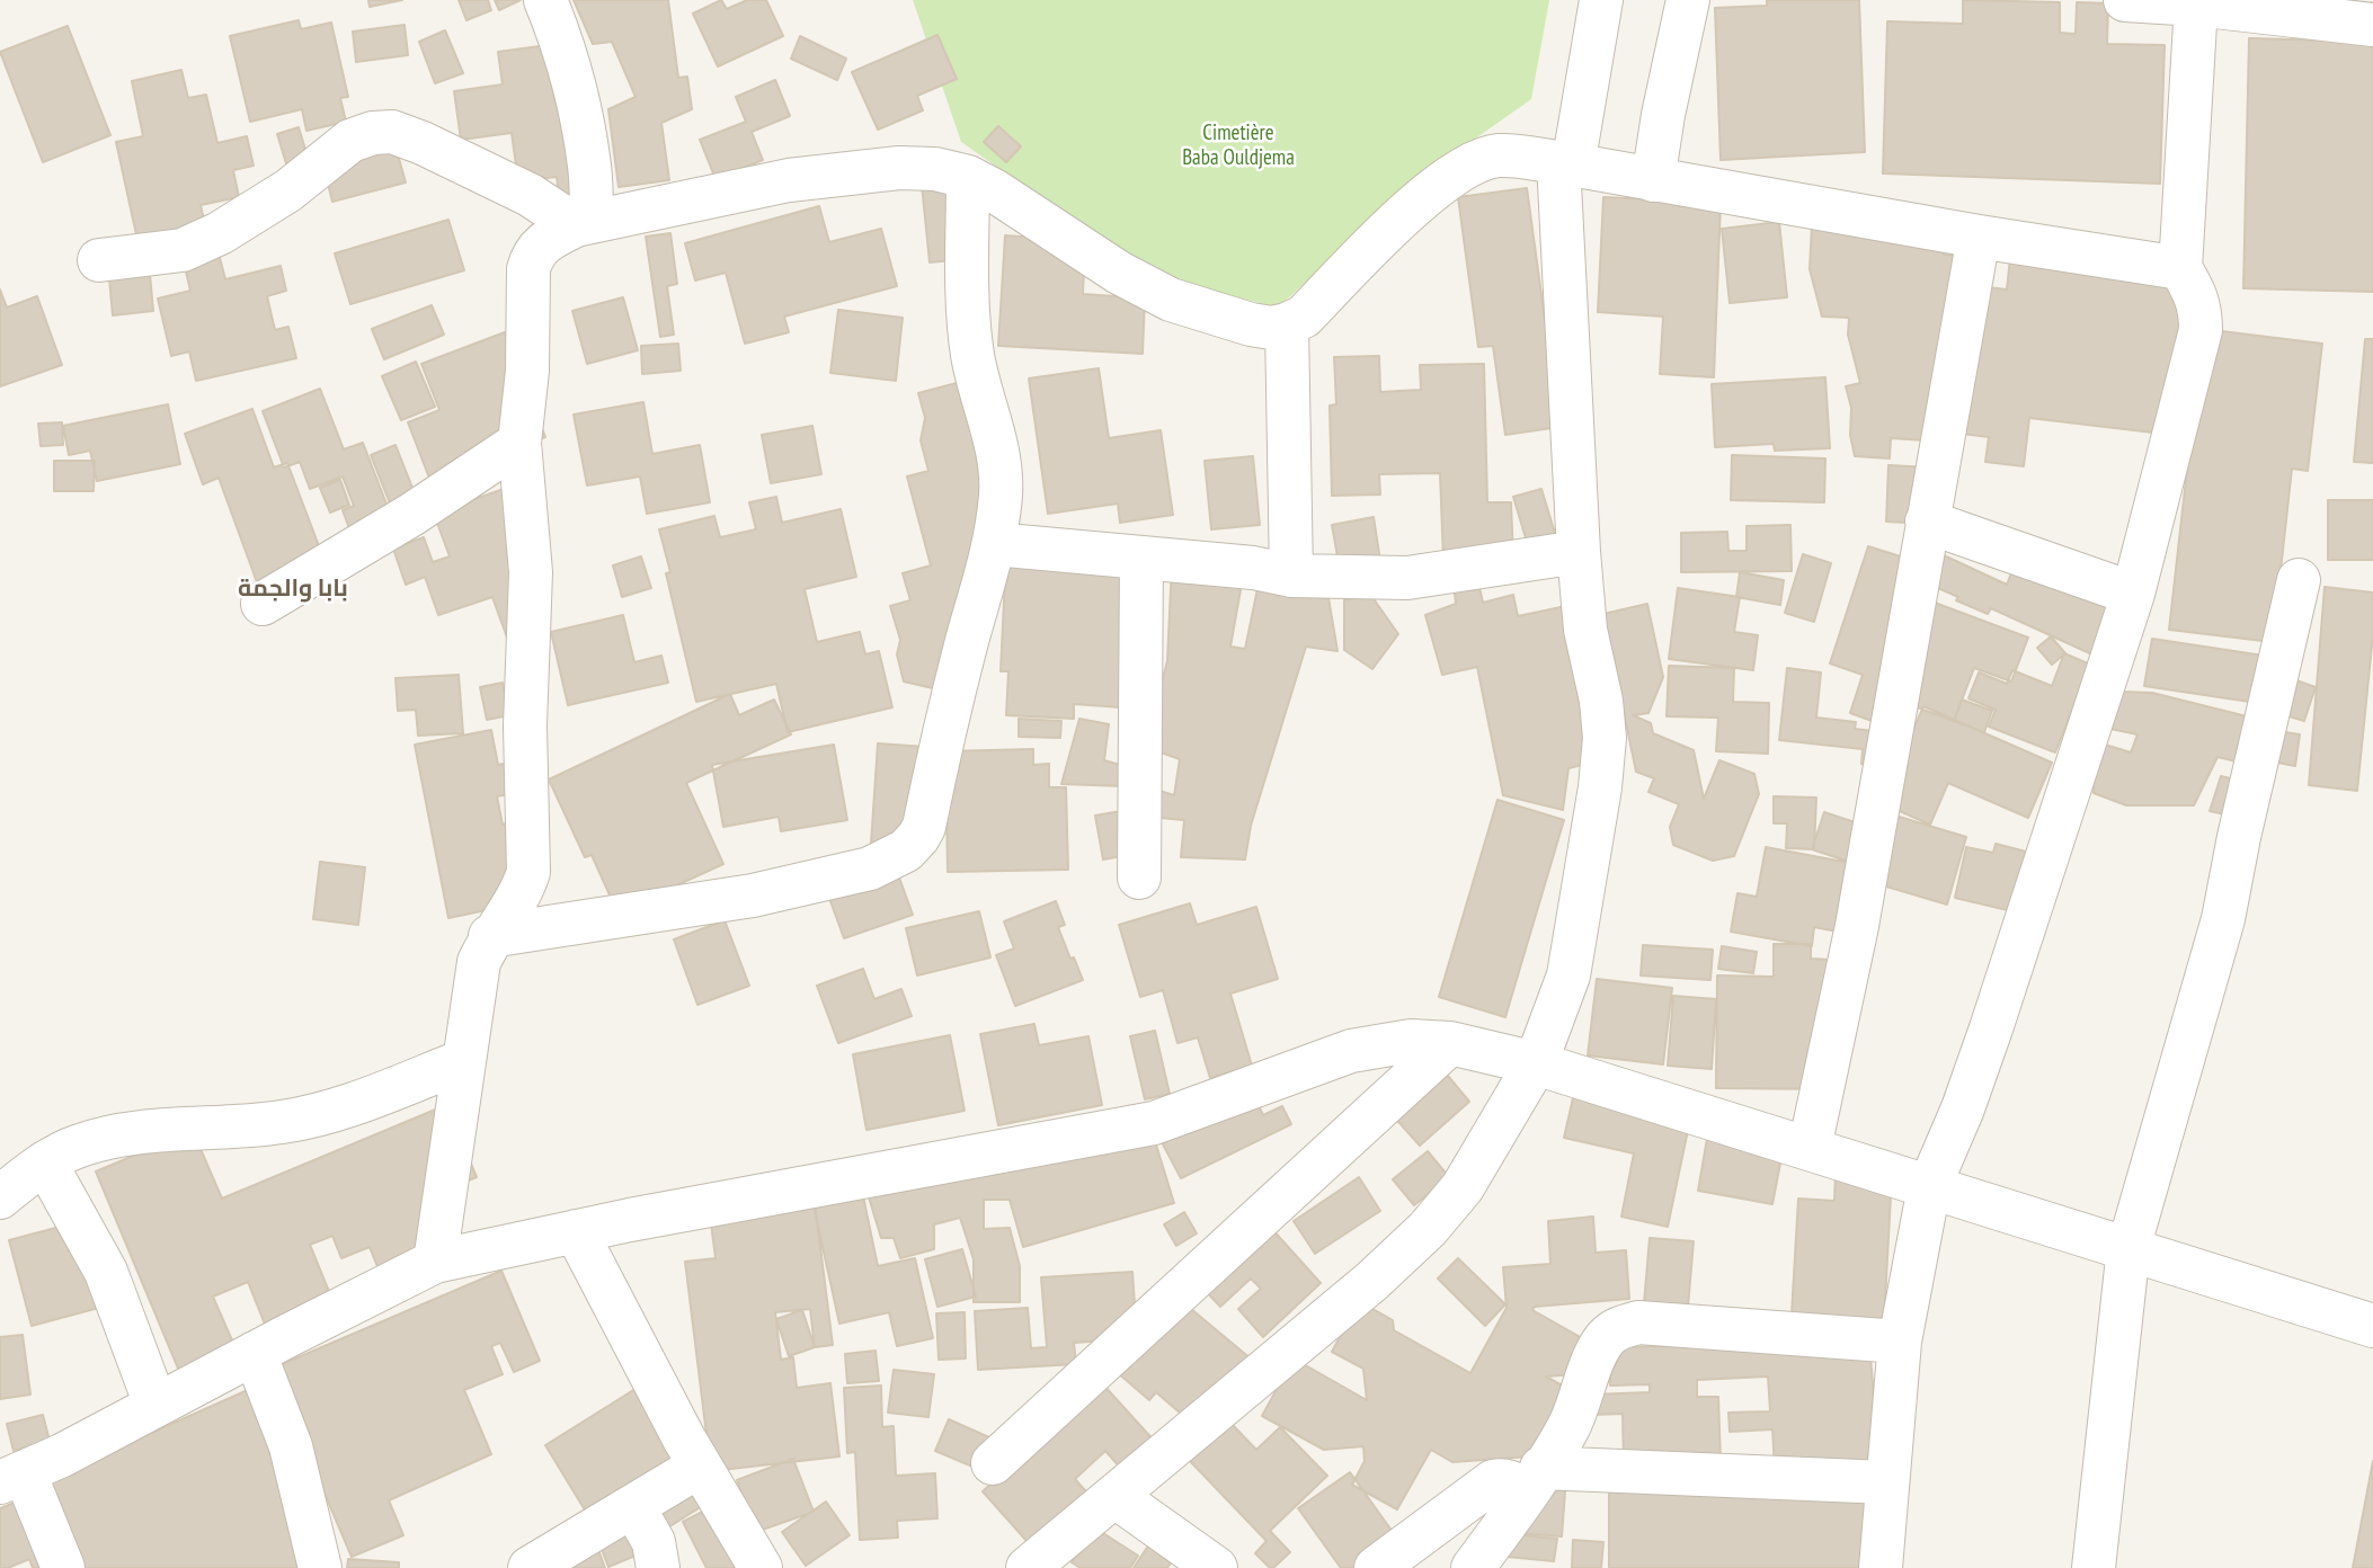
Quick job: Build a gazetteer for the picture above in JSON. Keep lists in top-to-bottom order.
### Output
{
  "districts": ["بابا والجمة"],
  "parks": ["Cimetière Baba Ouldjema"]
}
